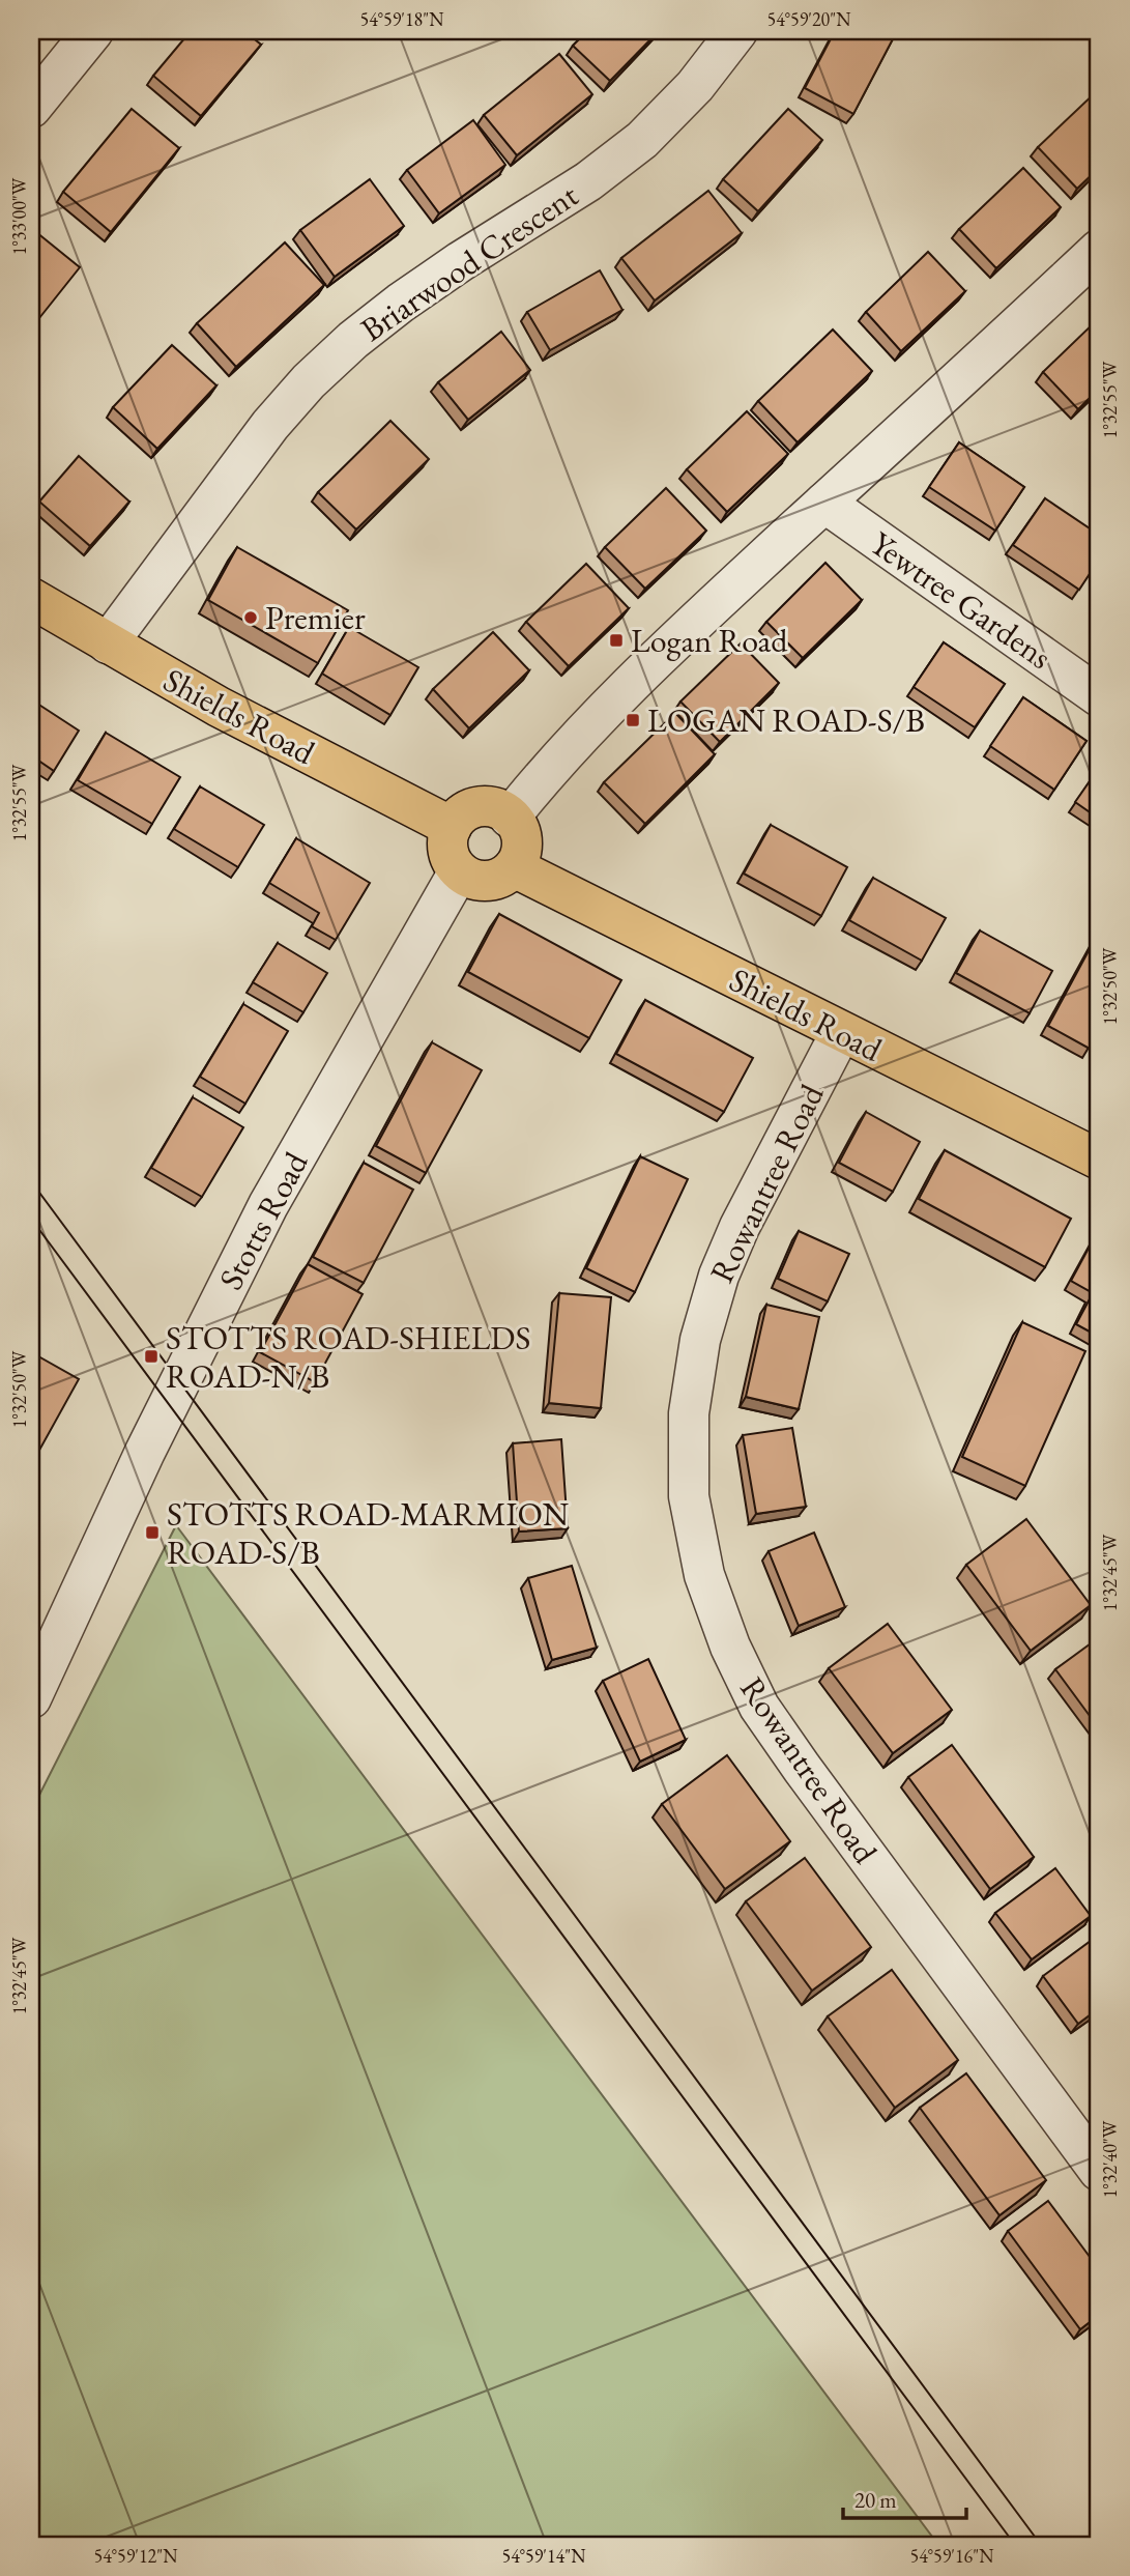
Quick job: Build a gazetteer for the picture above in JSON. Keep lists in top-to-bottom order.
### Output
{
  "streets": {
    "main road": ["Shields Road"],
    "street": [
      "Briarwood Crescent",
      "Yewtree Gardens",
      "Rowantree Road",
      "Stotts Road"
    ]
  },
  "crossings": [
    ["Briarwood Crescent", "Shields Road"],
    ["Shields Road", "Rowantree Road"],
    ["Shields Road", "Stotts Road"]
  ],
  "places": {
    "other": ["Premier"],
    "transit": [
      "Logan Road",
      "LOGAN ROAD-S/B",
      "STOTTS ROAD-SHIELDS ROAD-N/B",
      "STOTTS ROAD-MARMION ROAD-S/B"
    ]
  },
  "scale_bar": "20 m",
  "coordinates": [
    "54°59'18\"N",
    "54°59'20\"N",
    "1°33'00\"W",
    "1°32'55\"W",
    "1°32'50\"W",
    "1°32'45\"W",
    "1°32'40\"W",
    "54°59'12\"N",
    "54°59'14\"N",
    "54°59'16\"N"
  ]
}
